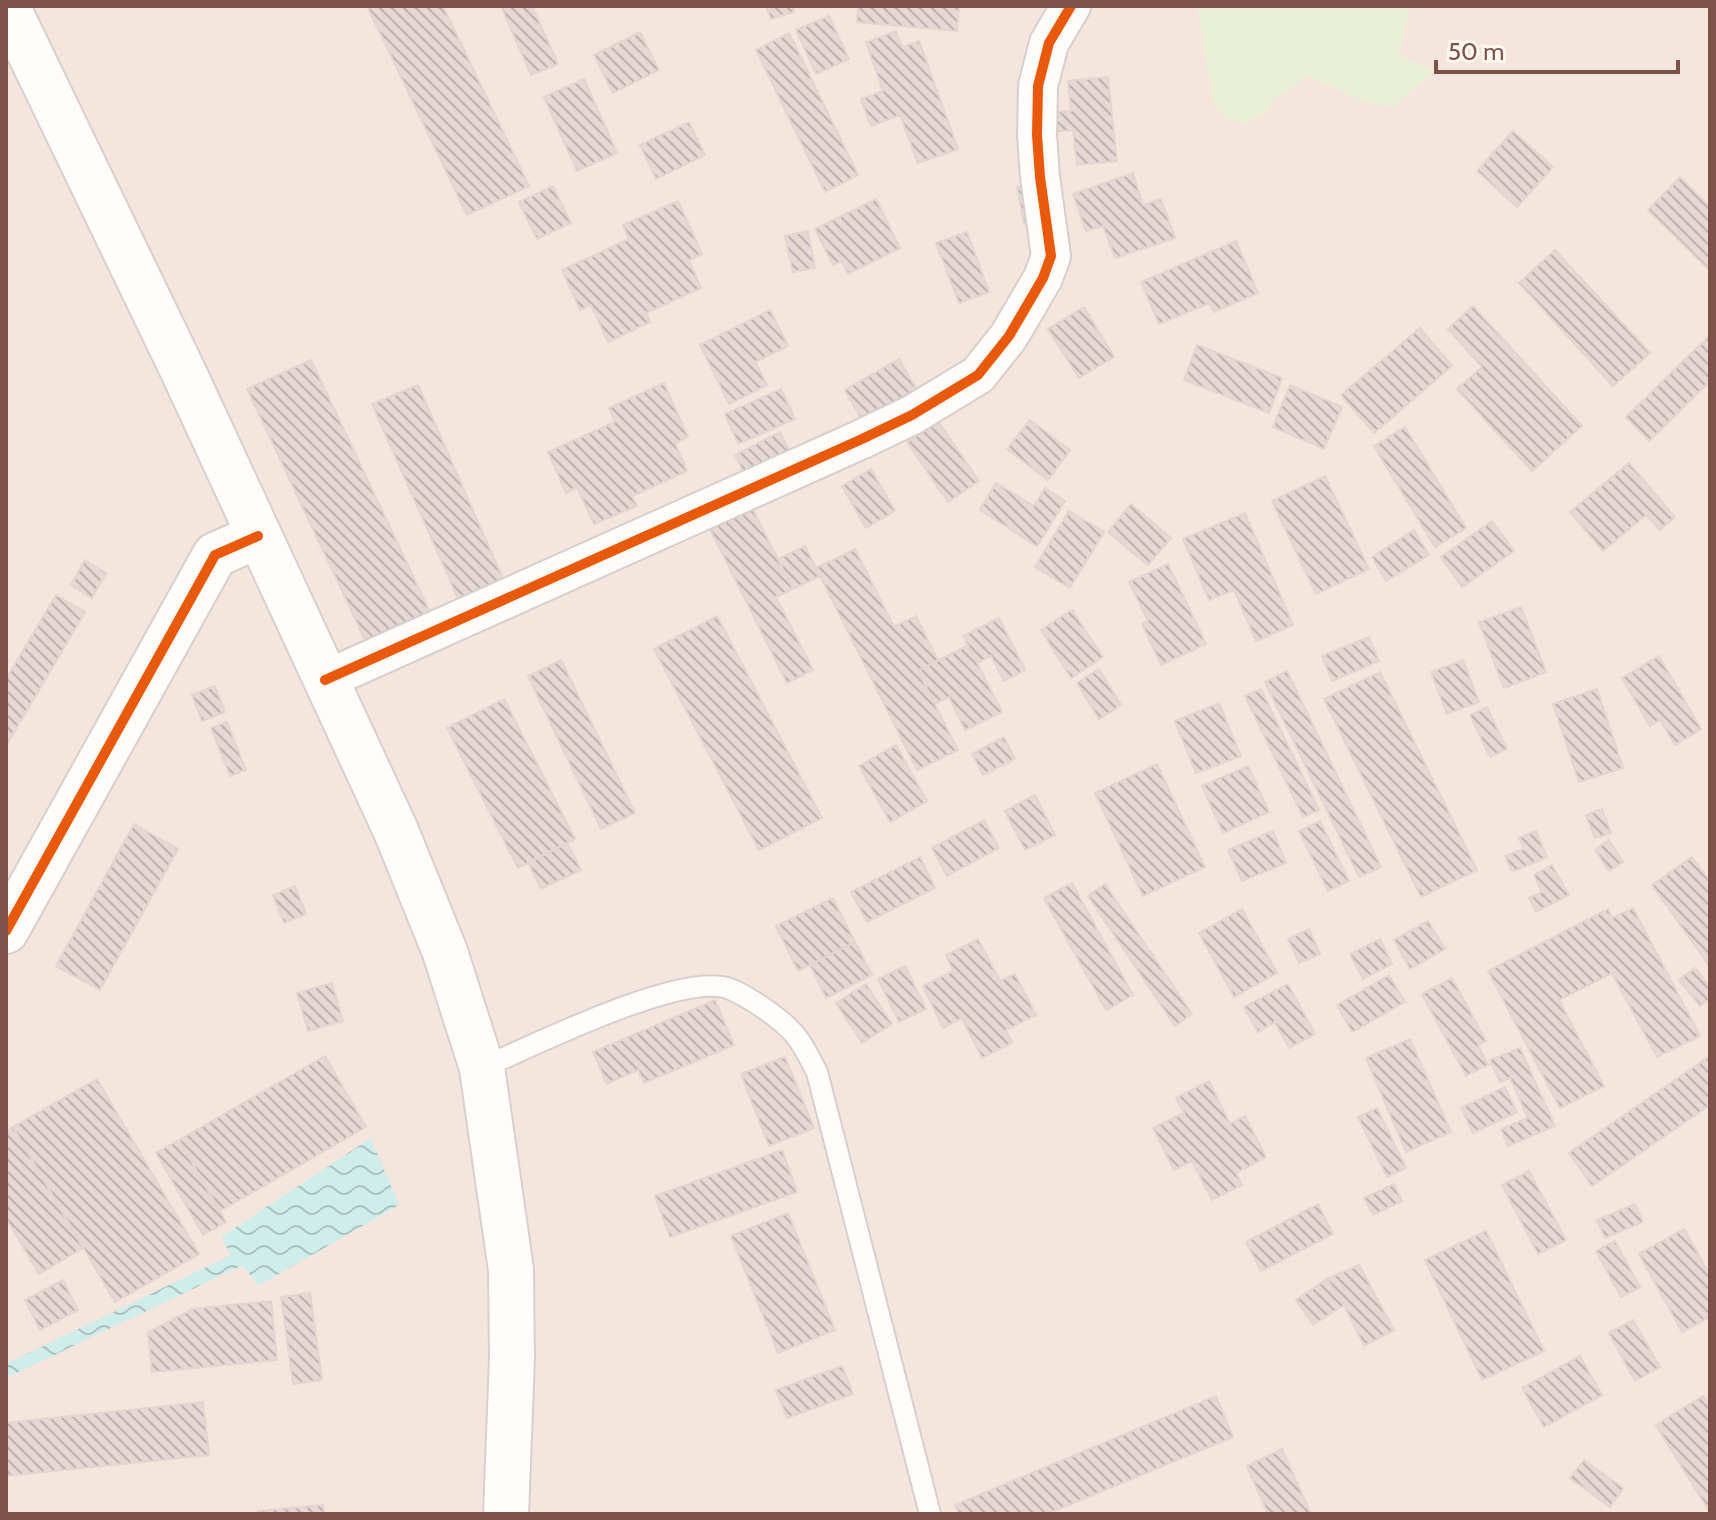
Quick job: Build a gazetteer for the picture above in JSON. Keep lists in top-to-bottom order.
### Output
{
  "scale_bar": "50 m"
}
